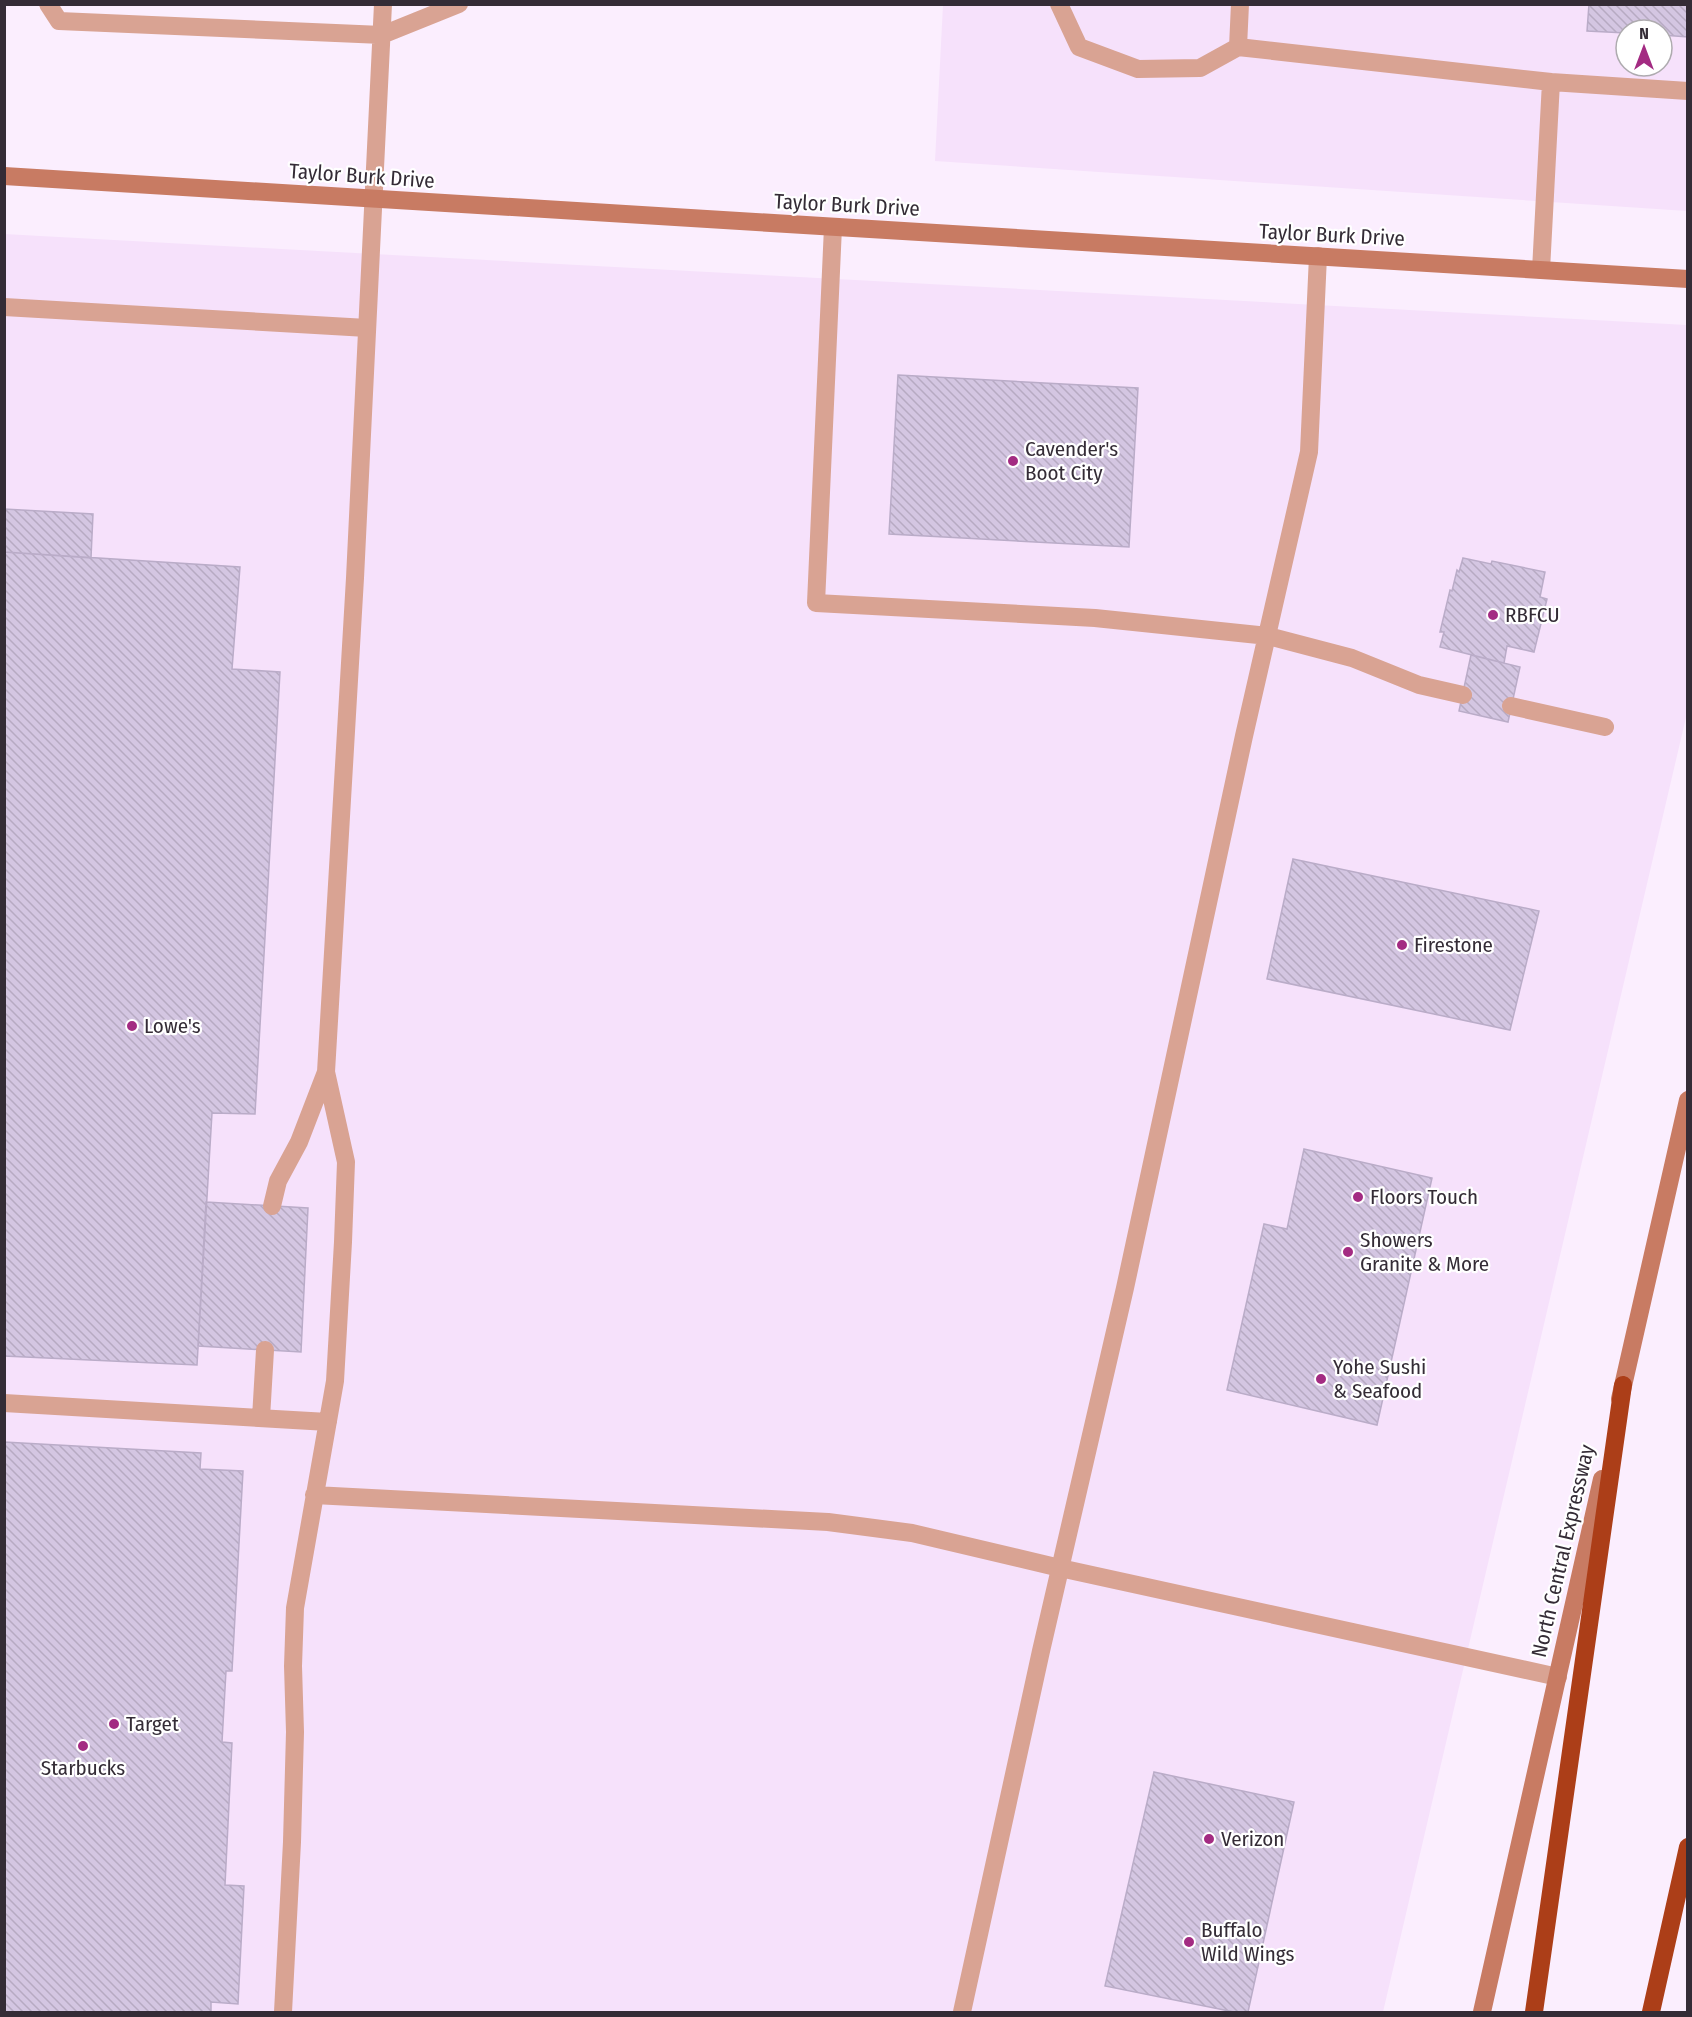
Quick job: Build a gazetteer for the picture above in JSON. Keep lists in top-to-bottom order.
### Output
{
  "streets": {
    "street": ["Taylor Burk Drive", "North Central Expressway"]
  },
  "places": [
    "Cavender's Boot City",
    "RBFCU",
    "Firestone",
    "Lowe's",
    "Floors Touch",
    "Showers Granite & More",
    "Yohe Sushi & Seafood",
    "Target",
    "Starbucks",
    "Verizon",
    "Buffalo Wild Wings"
  ],
  "north": "top"
}
